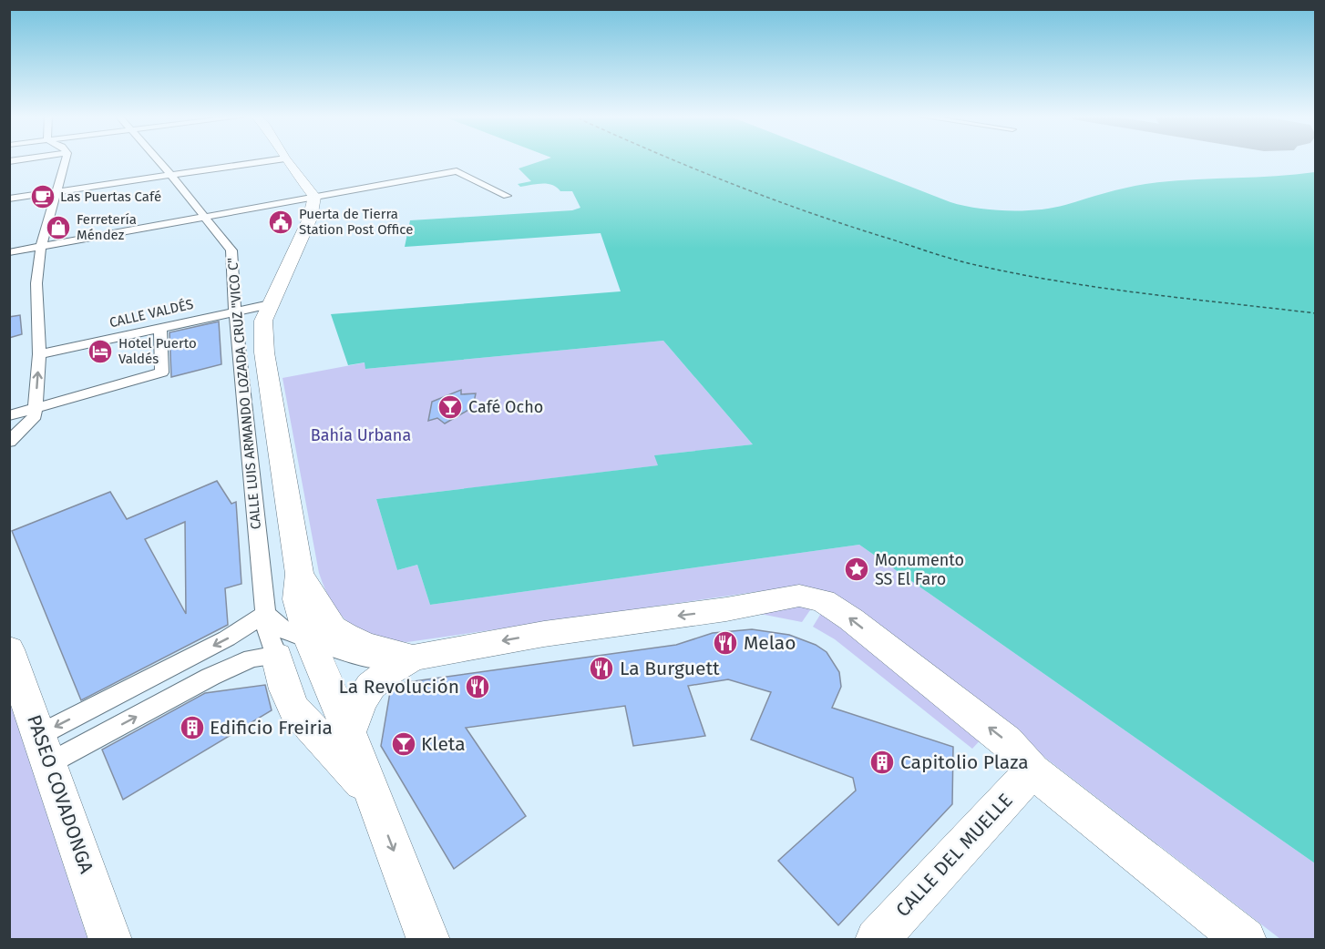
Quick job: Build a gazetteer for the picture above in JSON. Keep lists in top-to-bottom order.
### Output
{
  "streets": {
    "main road": ["PASEO COVADONGA", "CALLE DEL MUELLE"],
    "street": ["CALLE VALDÉS", "CALLE LUIS ARMANDO LOZADA CRUZ \"VICO C\""]
  },
  "crossings": [
    ["CALLE VALDÉS", "CALLE LUIS ARMANDO LOZADA CRUZ \"VICO C\""]
  ],
  "parks": ["Bahía Urbana"],
  "places": {
    "cafe": ["Las Puertas Café"],
    "public building": ["Puerta de Tierra Station Post Office"],
    "shop": ["Ferretería Méndez"],
    "hotel": ["Hotel Puerto Valdés"],
    "bar": ["Café Ocho", "Kleta"],
    "place": ["Monumento SS El Faro"],
    "restaurant": ["Melao", "La Burguett", "La Revolución"],
    "building": ["Edificio Freiria", "Capitolio Plaza"]
  }
}
